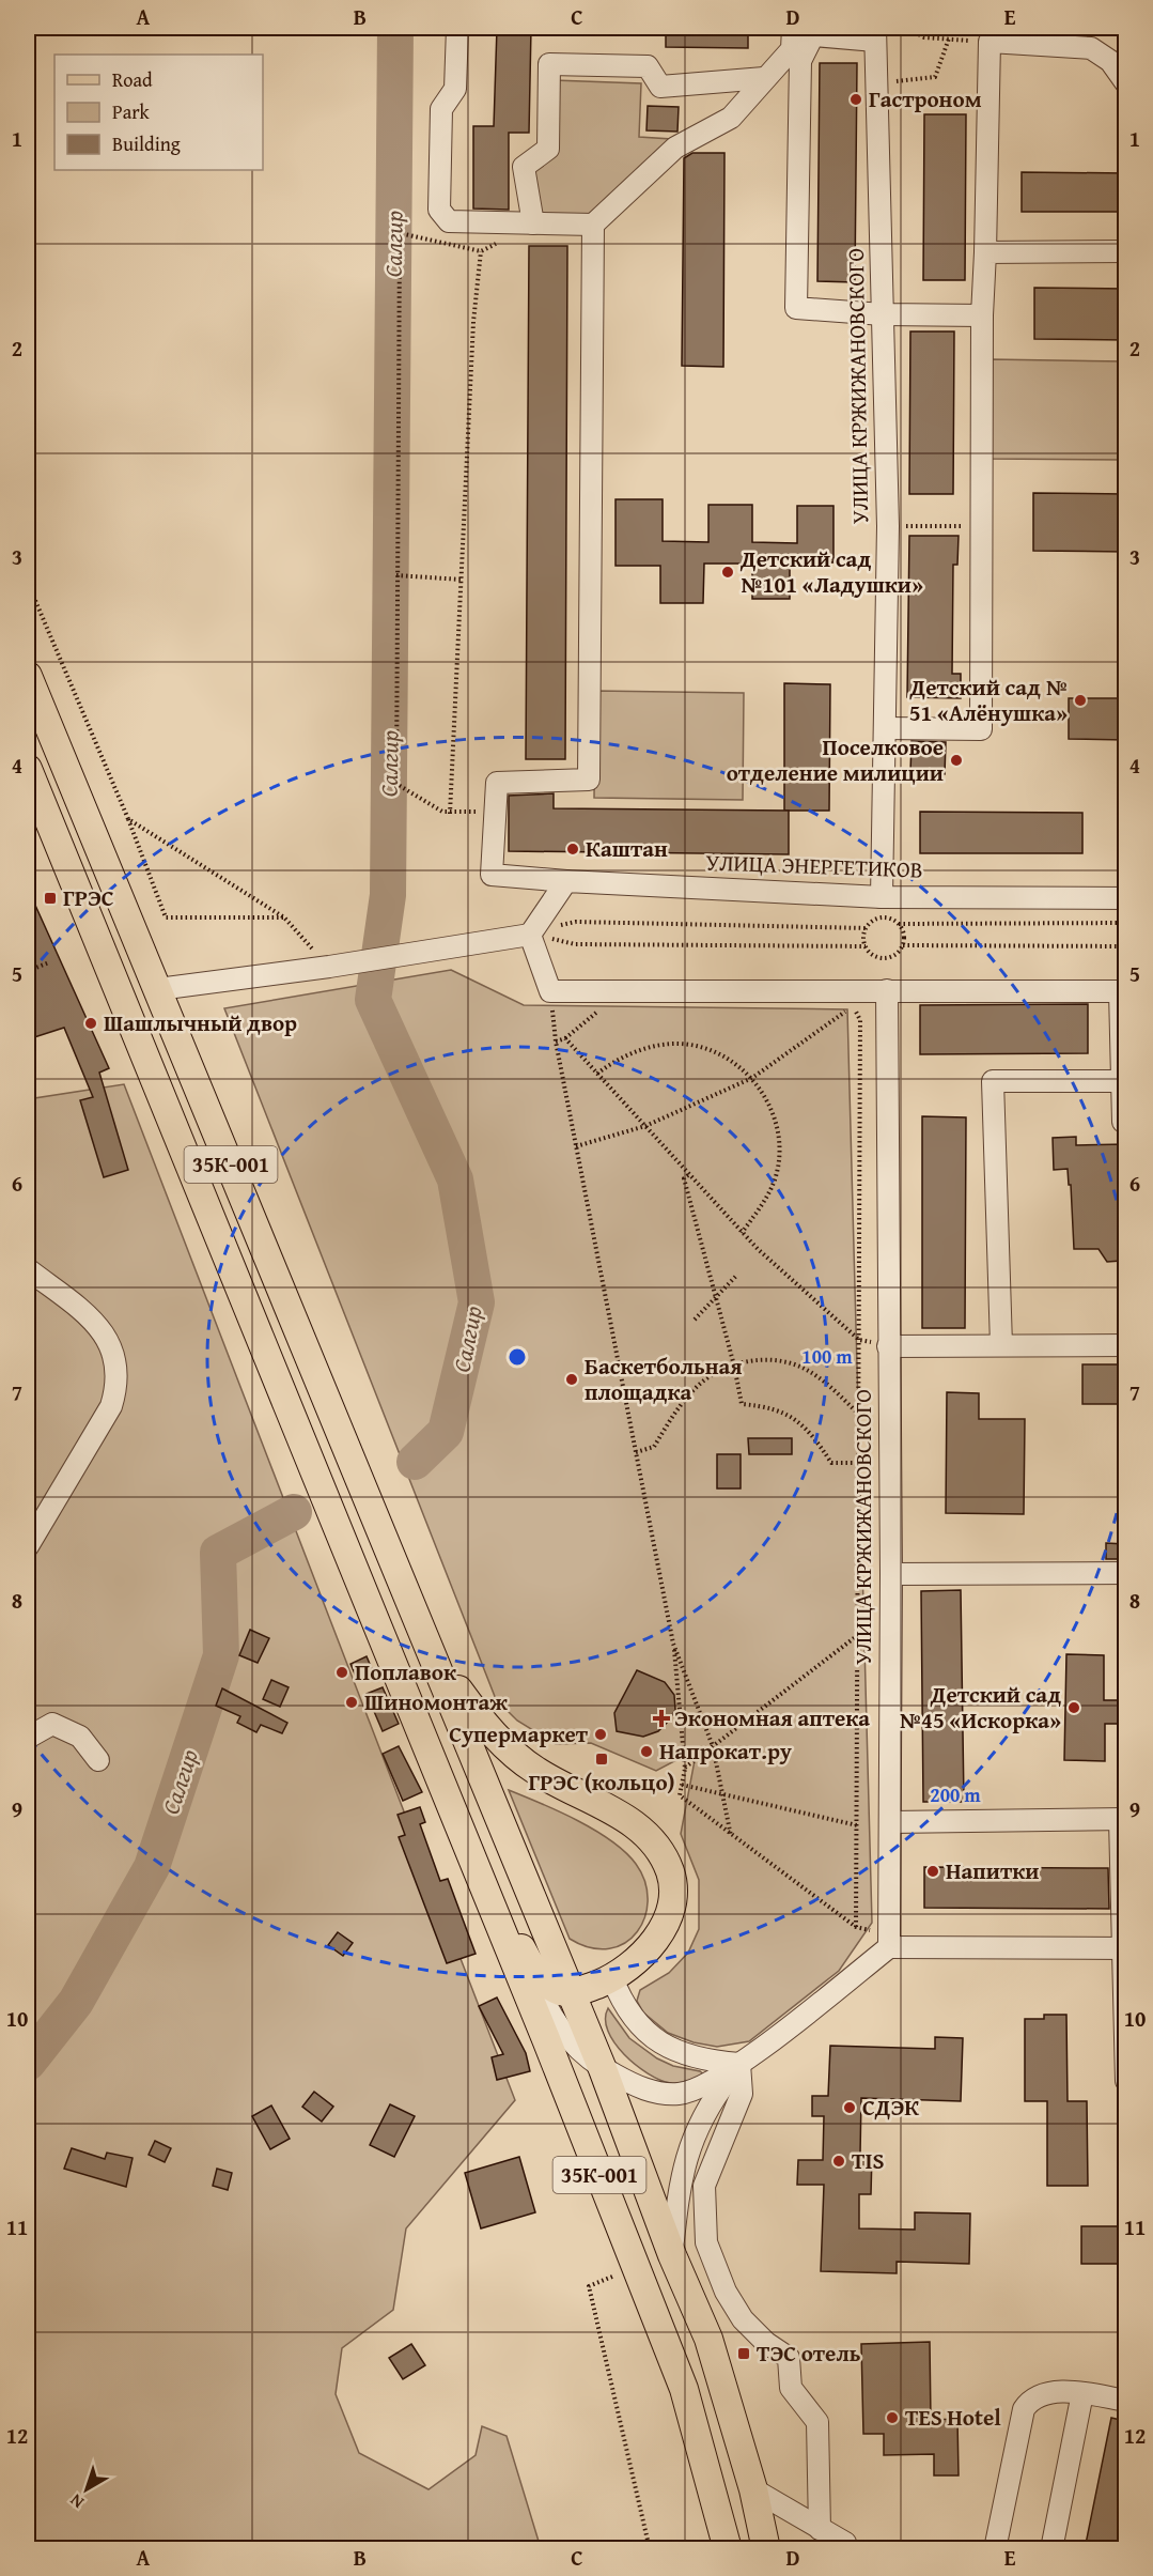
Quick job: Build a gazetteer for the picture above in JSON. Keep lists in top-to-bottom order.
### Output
{
  "streets": {
    "main road": ["35К-001"],
    "street": ["УЛИЦА КРЖИЖАНОВСКОГО", "УЛИЦА ЭНЕРГЕТИКОВ"]
  },
  "crossings": [
    ["УЛИЦА КРЖИЖАНОВСКОГО", "УЛИЦА ЭНЕРГЕТИКОВ"]
  ],
  "water": ["Салгир"],
  "places": {
    "other": [
      "Гастроном",
      "Детский сад №101 «Ладушки»",
      "Детский сад № 51 «Алёнушка»",
      "Поселковое отделение милиции",
      "Каштан",
      "Шашлычный двор",
      "Баскетбольная площадка",
      "Поплавок",
      "Шиномонтаж",
      "Детский сад №45 «Искорка»",
      "Супермаркет",
      "Напрокат.ру",
      "Напитки",
      "СДЭК",
      "TIS",
      "TES Hotel"
    ],
    "transit": ["ГРЭС", "ГРЭС (кольцо)", "ТЭС отель"],
    "health": ["Экономная аптека"]
  },
  "legend": ["Road", "Park", "Building"],
  "north": "bottom left",
  "grid": {
    "columns": [
      "A",
      "B",
      "C",
      "D",
      "E"
    ],
    "rows": [
      "1",
      "2",
      "3",
      "4",
      "5",
      "6",
      "7",
      "8",
      "9",
      "10",
      "11",
      "12"
    ]
  },
  "rings": ["100 m", "200 m"]
}
